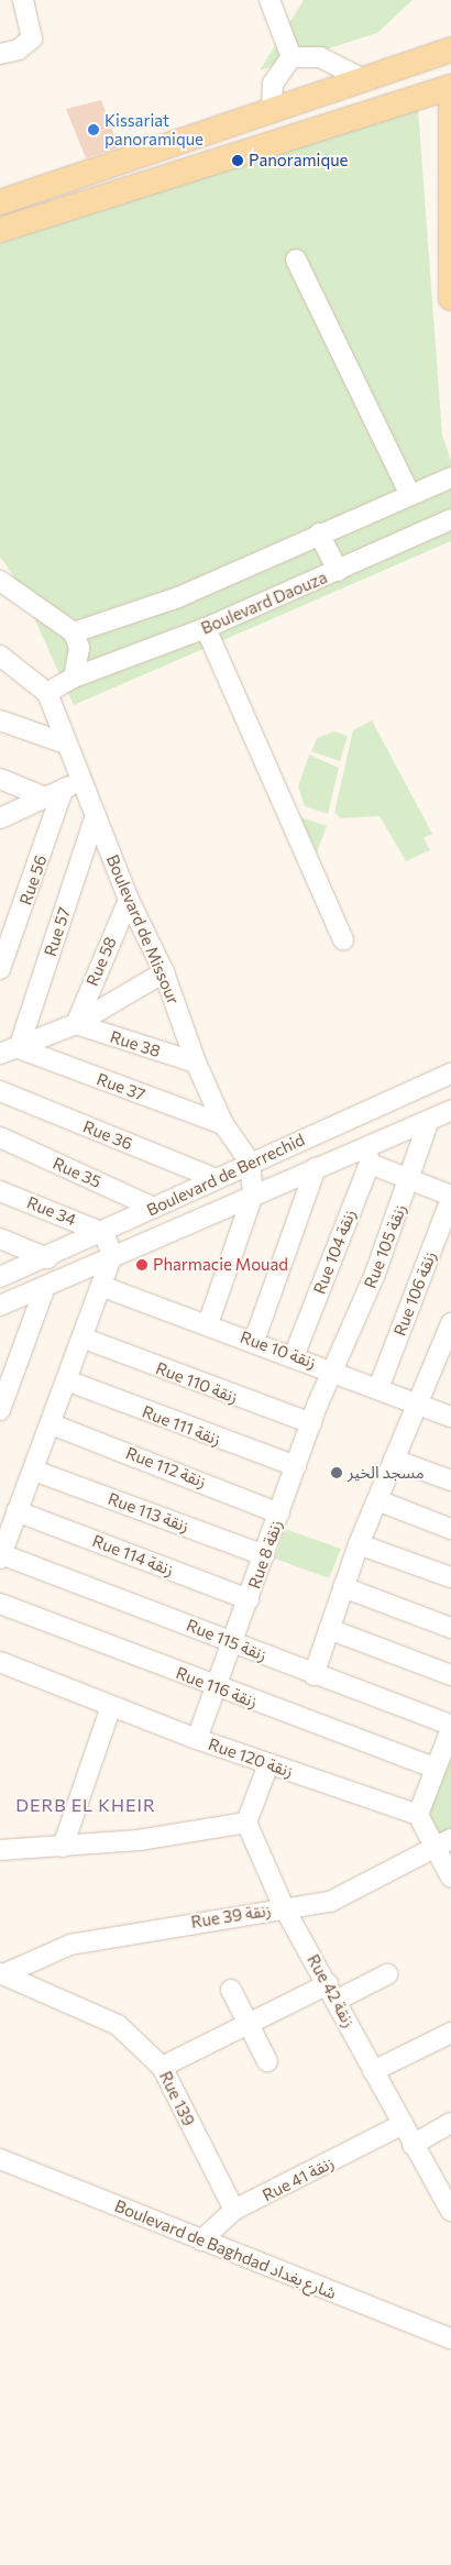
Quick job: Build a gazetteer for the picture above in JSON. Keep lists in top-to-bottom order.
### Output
{
  "streets": {
    "street": [
      "Boulevard Daouza",
      "Rue 56",
      "Boulevard de Missour",
      "Rue 57",
      "Rue 58",
      "Rue 38",
      "Rue 37",
      "Rue 36",
      "Rue 35",
      "Boulevard de Berrechid",
      "Rue 34",
      "Rue 105 زنقة",
      "Rue 104 زنقة",
      "Rue 106 زنقة",
      "Rue 10 زنقة",
      "Rue 110 زنقة",
      "Rue 111 زنقة",
      "Rue 112 زنقة",
      "Rue 113 زنقة",
      "Rue 8 زنقة",
      "Rue 114 زنقة",
      "Rue 115 زنقة",
      "Rue 116 زنقة",
      "Rue 120 زنقة",
      "Rue 39 زنقة",
      "Rue 42 زنقة",
      "Rue 139",
      "Rue 41 زنقة",
      "Boulevard de Baghdad شارع بغداد"
    ]
  },
  "crossings": [
    ["Boulevard de Missour", "Rue 57"],
    ["Boulevard de Missour", "Rue 58"],
    ["Boulevard de Missour", "Rue 38"],
    ["Boulevard de Missour", "Rue 37"],
    ["Boulevard de Missour", "Boulevard de Berrechid"],
    ["Rue 57", "Rue 37"],
    ["Rue 58", "Rue 38"],
    ["Rue 36", "Boulevard de Berrechid"],
    ["Rue 35", "Boulevard de Berrechid"],
    ["Boulevard de Berrechid", "Rue 34"],
    ["Boulevard de Berrechid", "Rue 105 زنقة"],
    ["Boulevard de Berrechid", "Rue 104 زنقة"],
    ["Rue 105 زنقة", "Rue 10 زنقة"],
    ["Rue 105 زنقة", "Rue 8 زنقة"],
    ["Rue 104 زنقة", "Rue 10 زنقة"],
    ["Rue 106 زنقة", "Rue 10 زنقة"],
    ["Rue 10 زنقة", "Rue 8 زنقة"],
    ["Rue 110 زنقة", "Rue 8 زنقة"],
    ["Rue 111 زنقة", "Rue 8 زنقة"],
    ["Rue 112 زنقة", "Rue 8 زنقة"],
    ["Rue 113 زنقة", "Rue 8 زنقة"],
    ["Rue 8 زنقة", "Rue 114 زنقة"],
    ["Rue 8 زنقة", "Rue 115 زنقة"],
    ["Rue 8 زنقة", "Rue 116 زنقة"],
    ["Rue 8 زنقة", "Rue 120 زنقة"],
    ["Rue 39 زنقة", "Rue 42 زنقة"],
    ["Rue 39 زنقة", "Rue 139"],
    ["Rue 42 زنقة", "Rue 41 زنقة"],
    ["Rue 139", "Rue 41 زنقة"],
    ["Rue 41 زنقة", "Boulevard de Baghdad شارع بغداد"]
  ],
  "districts": ["DERB EL KHEIR"],
  "places": [
    "Kissariat panoramique",
    "Panoramique",
    "Pharmacie Mouad",
    "مسجد الخير"
  ]
}
